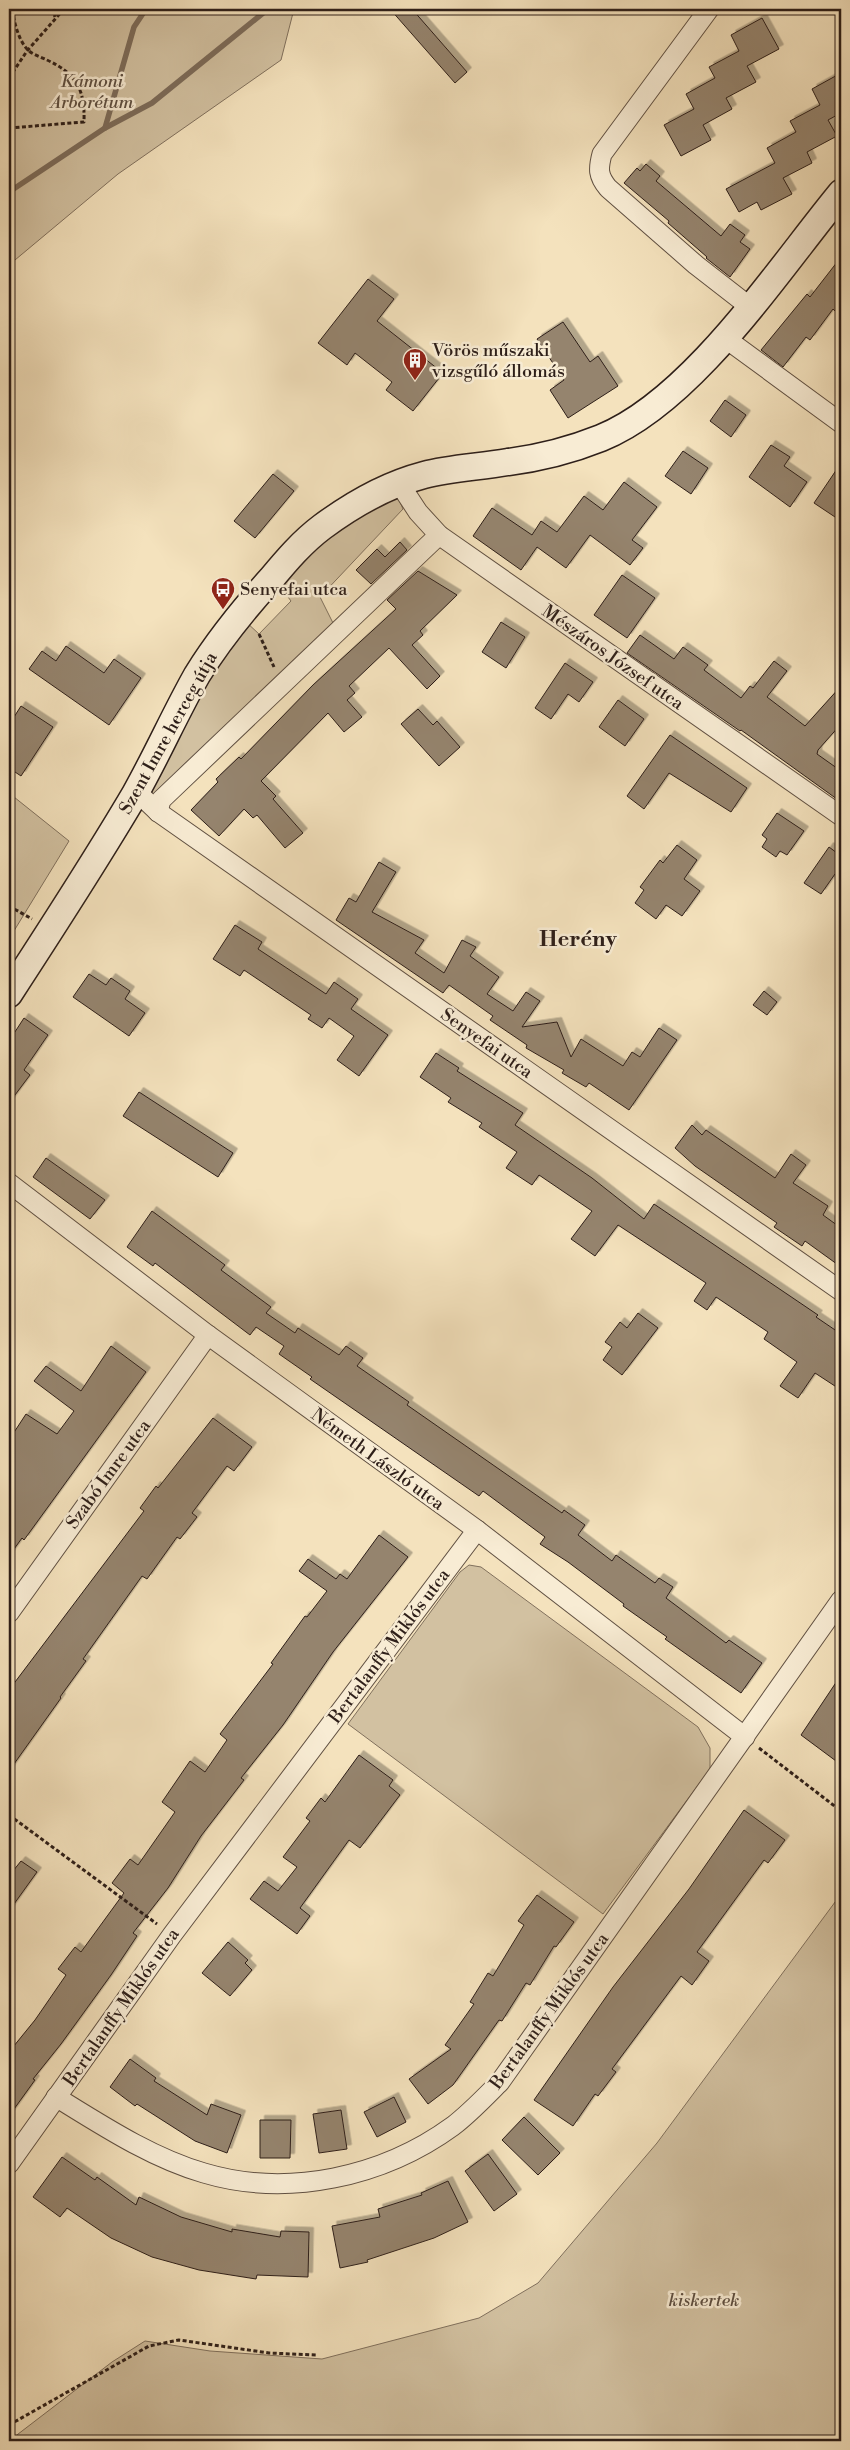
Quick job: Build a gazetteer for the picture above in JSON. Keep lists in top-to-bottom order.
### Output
{
  "streets": {
    "main road": ["Szent Imre herceg útja"],
    "street": [
      "Mészáros József utca",
      "Senyefai utca",
      "Németh László utca",
      "Szabó Imre utca",
      "Bertalanffy Miklós utca"
    ]
  },
  "crossings": [
    ["Mészáros József utca", "Szent Imre herceg útja"],
    ["Szent Imre herceg útja", "Senyefai utca"],
    ["Németh László utca", "Szabó Imre utca"],
    ["Németh László utca", "Bertalanffy Miklós utca"]
  ],
  "districts": ["Herény"],
  "parks": ["Kámoni Arborétum", "kiskertek"],
  "places": {
    "building": ["Vörös műszaki vizsgűló állomás"],
    "bus stop": ["Senyefai utca"]
  }
}
